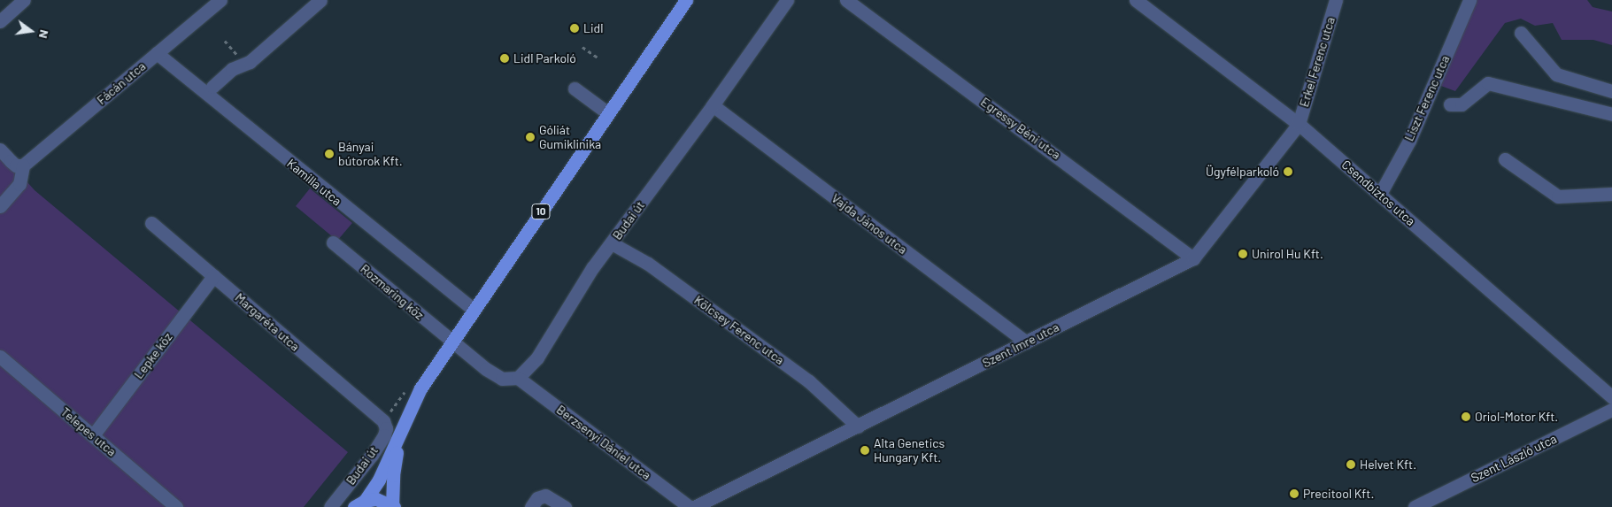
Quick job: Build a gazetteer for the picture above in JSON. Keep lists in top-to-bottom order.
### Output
{
  "streets": {
    "main road": ["10"],
    "street": [
      "Erkel Ferenc utca",
      "Fácán utca",
      "Liszt Ferenc utca",
      "Egressy Béni utca",
      "Kamilla utca",
      "Csendbiztos utca",
      "Budai út",
      "Vajda János utca",
      "Rozmaring köz",
      "Margaréta utca",
      "Kölcsey Ferenc utca",
      "Szent Imre utca",
      "Lepke köz",
      "Telepes utca",
      "Berzsenyi Dániel utca",
      "Szent László utca"
    ]
  },
  "crossings": [
    ["Erkel Ferenc utca", "Csendbiztos utca"],
    ["Erkel Ferenc utca", "Szent Imre utca"],
    ["Fácán utca", "Kamilla utca"],
    ["Liszt Ferenc utca", "Csendbiztos utca"],
    ["Egressy Béni utca", "Szent Imre utca"],
    ["Kamilla utca", "10"],
    ["Csendbiztos utca", "Szent Imre utca"],
    ["10", "Rozmaring köz"],
    ["Budai út", "Vajda János utca"],
    ["Budai út", "Margaréta utca"],
    ["Budai út", "Kölcsey Ferenc utca"],
    ["Budai út", "Berzsenyi Dániel utca"],
    ["Vajda János utca", "Szent Imre utca"],
    ["Margaréta utca", "Lepke köz"],
    ["Kölcsey Ferenc utca", "Szent Imre utca"],
    ["Lepke köz", "Telepes utca"]
  ],
  "places": [
    "Lidl",
    "Lidl Parkoló",
    "Góliát Gumiklinika",
    "Bányai bútorok Kft.",
    "Ügyfélparkoló",
    "Unirol Hu Kft.",
    "Oriol-Motor Kft.",
    "Alta Genetics Hungary Kft.",
    "Helvet Kft.",
    "Precitool Kft."
  ],
  "north": "right"
}
